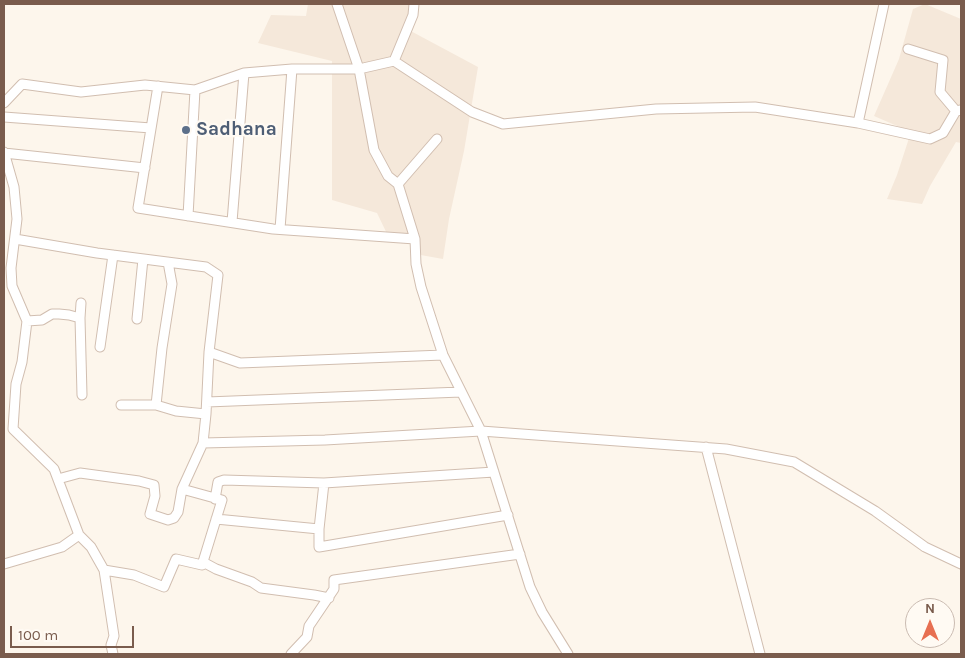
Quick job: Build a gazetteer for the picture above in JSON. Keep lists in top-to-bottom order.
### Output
{
  "places": ["Sadhana"],
  "scale_bar": "100 m",
  "north": "top"
}
